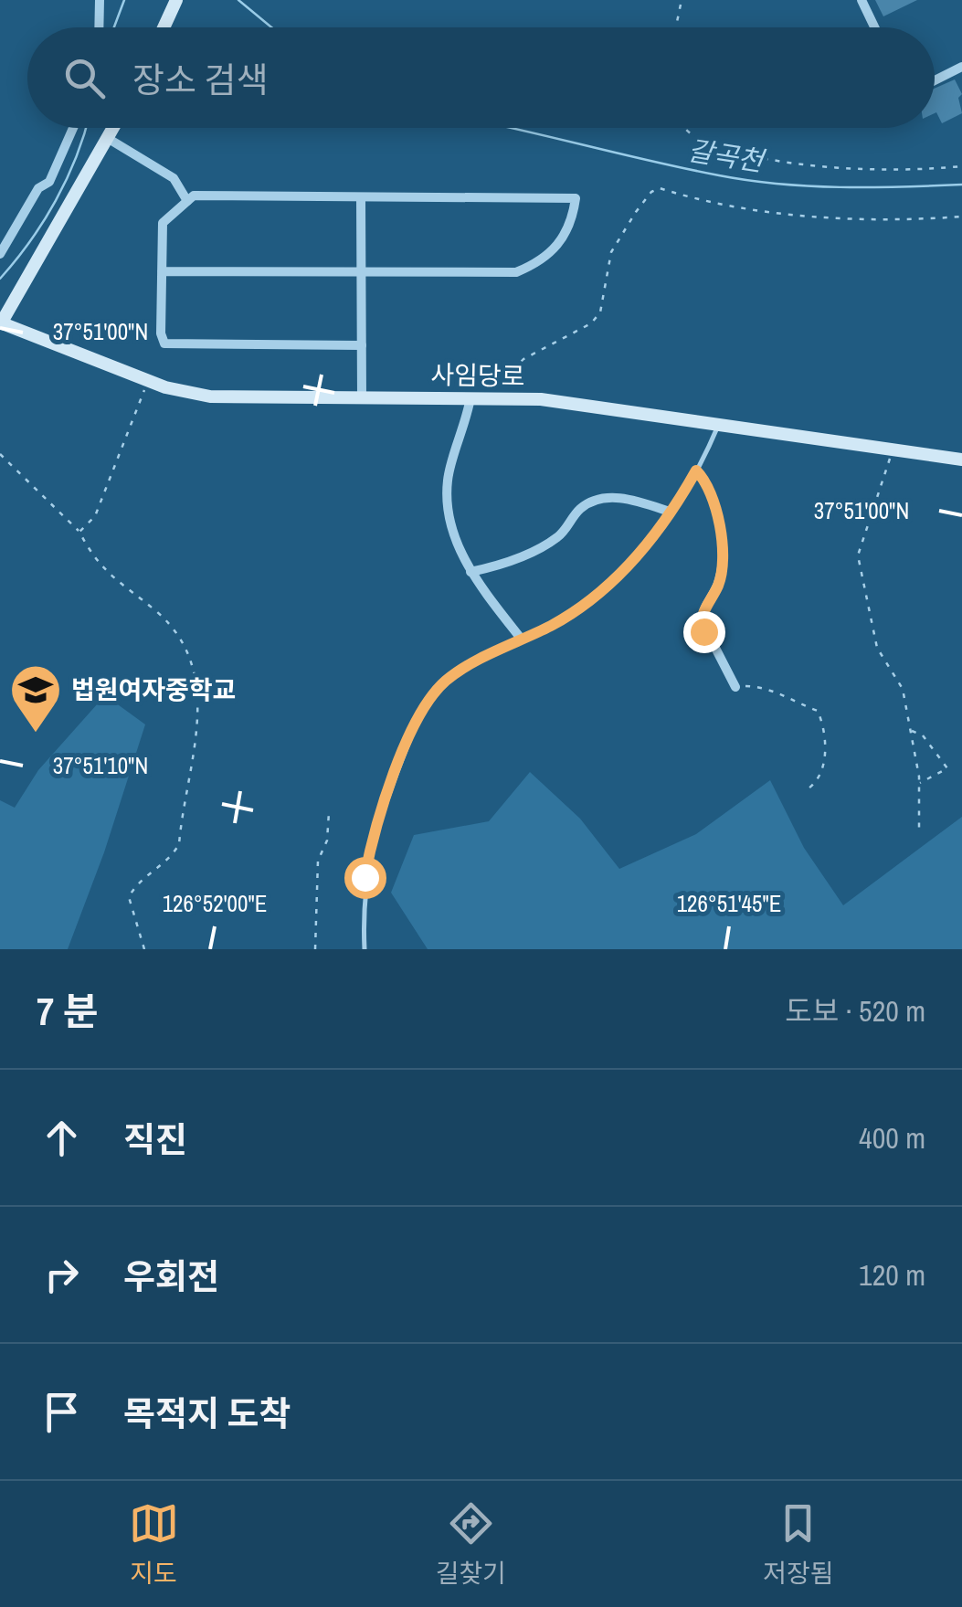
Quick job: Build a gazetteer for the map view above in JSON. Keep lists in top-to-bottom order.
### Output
{
  "streets": {
    "main road": ["사임당로"]
  },
  "water": ["갈곡천"],
  "places": {
    "school or university": ["법원여자중학교"]
  },
  "page": {
    "search": "장소 검색",
    "heading": ["7 분", "도보 · 520 m"],
    "list": [
      ["직진", "400 m"],
      ["우회전", "120 m"],
      "목적지 도착"
    ],
    "nav": ["지도", "길찾기", "저장됨"]
  },
  "coordinates": [
    "37°51'00\"N",
    "37°51'10\"N",
    "126°52'00\"E",
    "126°51'45\"E"
  ]
}
